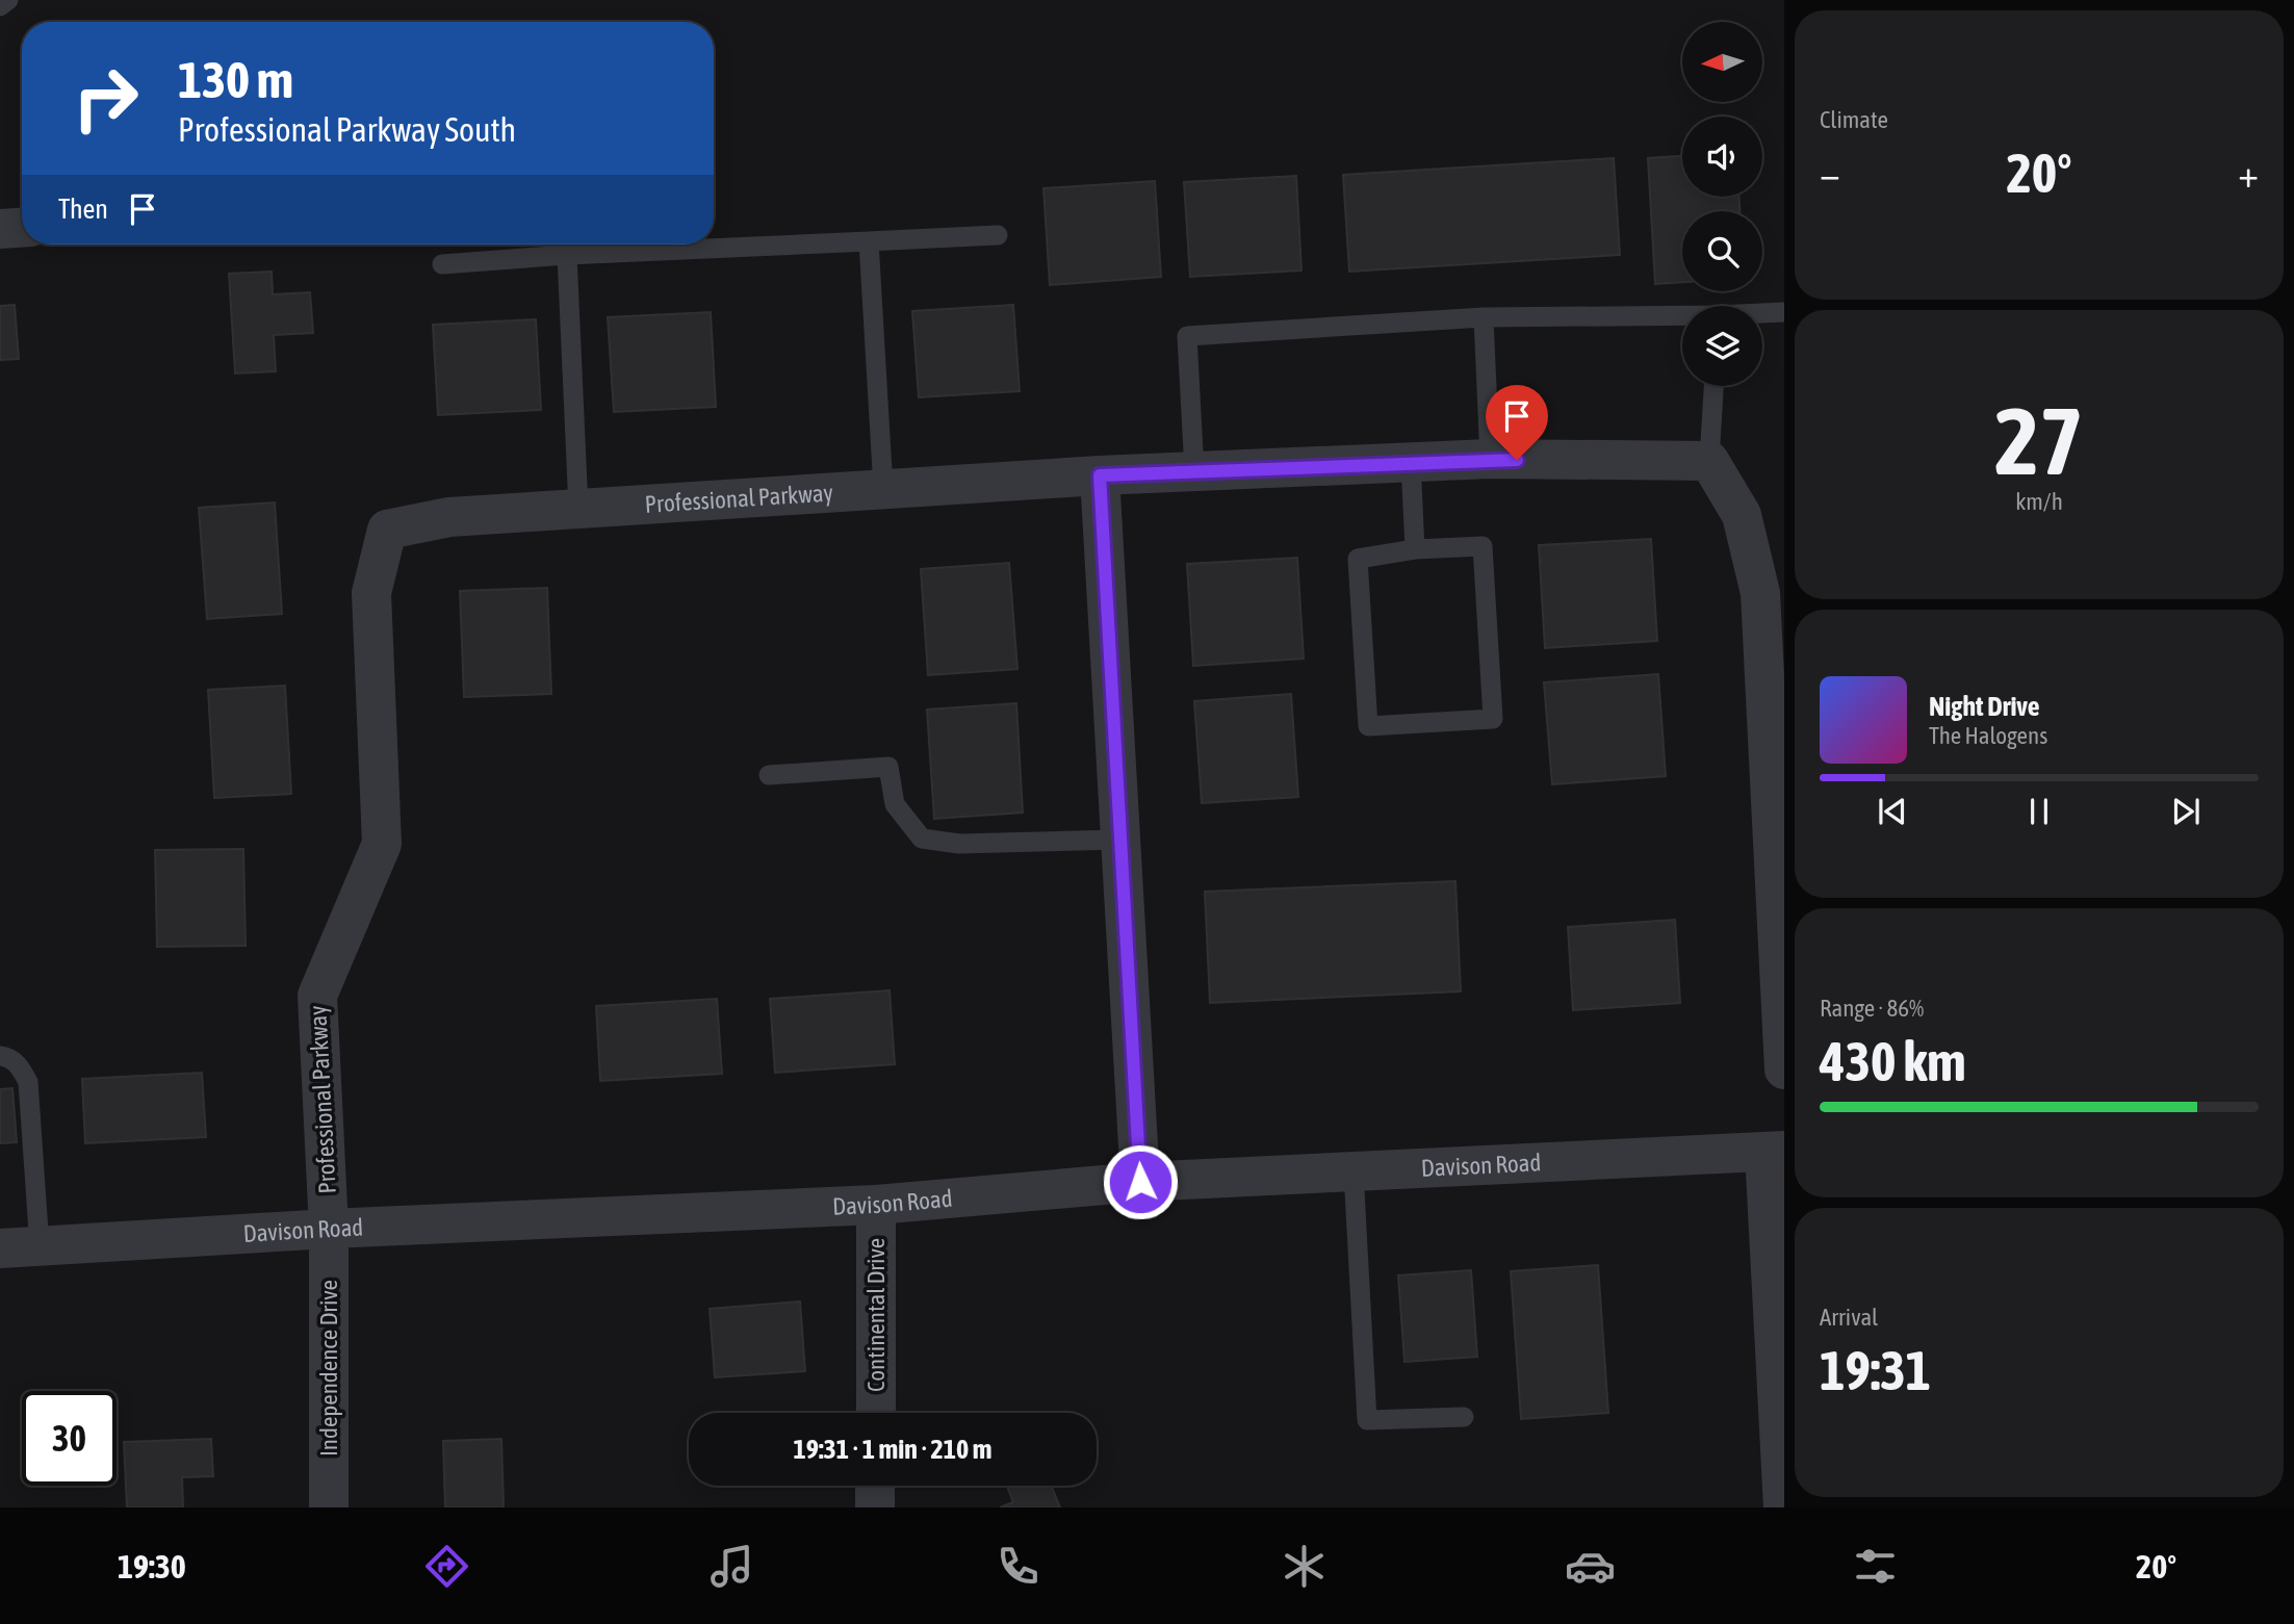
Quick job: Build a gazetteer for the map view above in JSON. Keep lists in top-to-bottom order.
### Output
{
  "streets": {
    "street": [
      "Professional Parkway",
      "Davison Road",
      "Continental Drive",
      "Independence Drive"
    ]
  },
  "crossings": [
    ["Professional Parkway", "Davison Road"],
    ["Professional Parkway", "Independence Drive"],
    ["Davison Road", "Continental Drive"],
    ["Davison Road", "Independence Drive"]
  ],
  "north": "left",
  "page": {
    "tile": [
      "Climate",
      ["27", "km/h"],
      ["Range · 86%", "430 km"],
      ["Arrival", "19:31"]
    ],
    "turn": ["130 m", "Professional Parkway South"],
    "heat": ["−", "20°", "+"],
    "then": "Then",
    "song": ["Night Drive", "The Halogens"],
    "limit": "30",
    "trip": "19:31 · 1 min · 210 m",
    "tabs": ["19:30", "20°"]
  }
}
